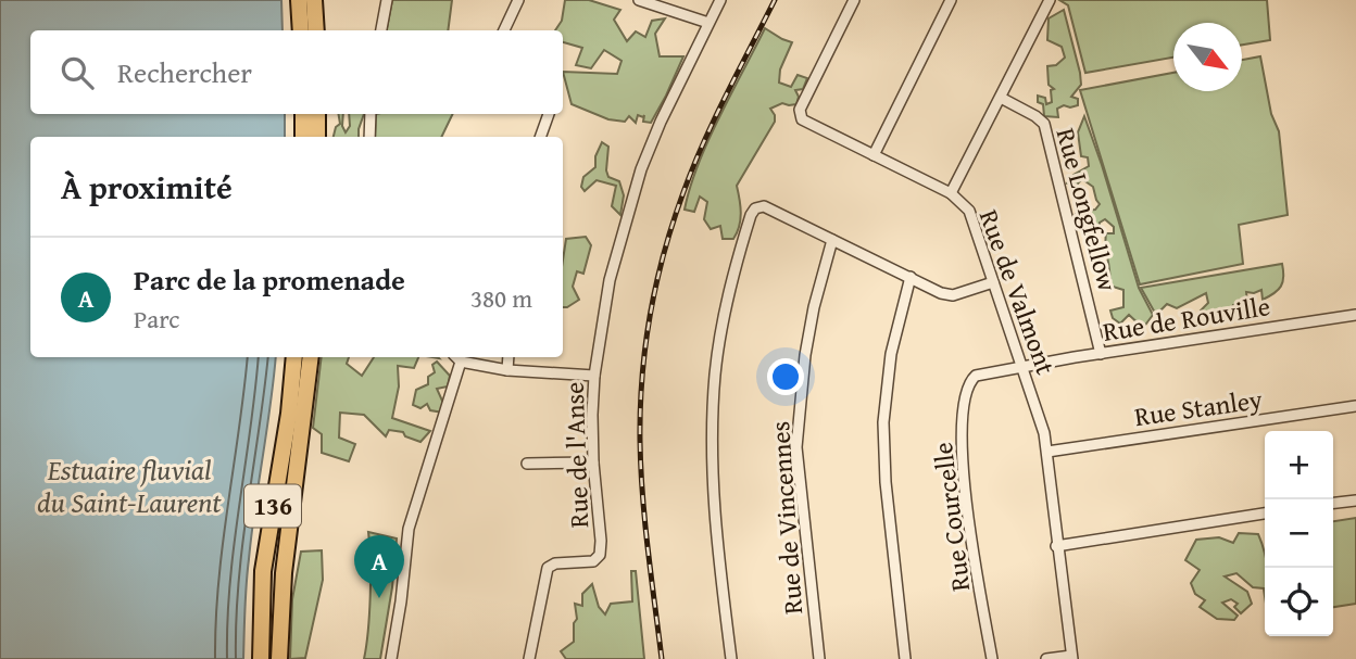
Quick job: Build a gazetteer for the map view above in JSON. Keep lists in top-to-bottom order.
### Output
{
  "streets": {
    "main road": ["136"],
    "street": [
      "Rue Longfellow",
      "Rue de Valmont",
      "Rue de Rouville",
      "Rue Stanley",
      "Rue de l'Anse",
      "Rue Courcelle",
      "Rue de Vincennes"
    ]
  },
  "crossings": [
    ["Rue Longfellow", "Rue de Rouville"],
    ["Rue de Valmont", "Rue de Rouville"],
    ["Rue de Valmont", "Rue Stanley"],
    ["Rue de Valmont", "Rue Courcelle"],
    ["Rue de Rouville", "Rue Courcelle"]
  ],
  "water": ["Estuaire fluvial du Saint-Laurent"],
  "north": "bottom right",
  "page": {
    "search": "Rechercher",
    "heading": "À proximité",
    "list": [
      {
        "mark": "A",
        "name": "Parc de la promenade",
        "note": "Parc",
        "value": "380 m"
      }
    ],
    "map_buttons": ["+", "−"],
    "pins": "A"
  }
}
